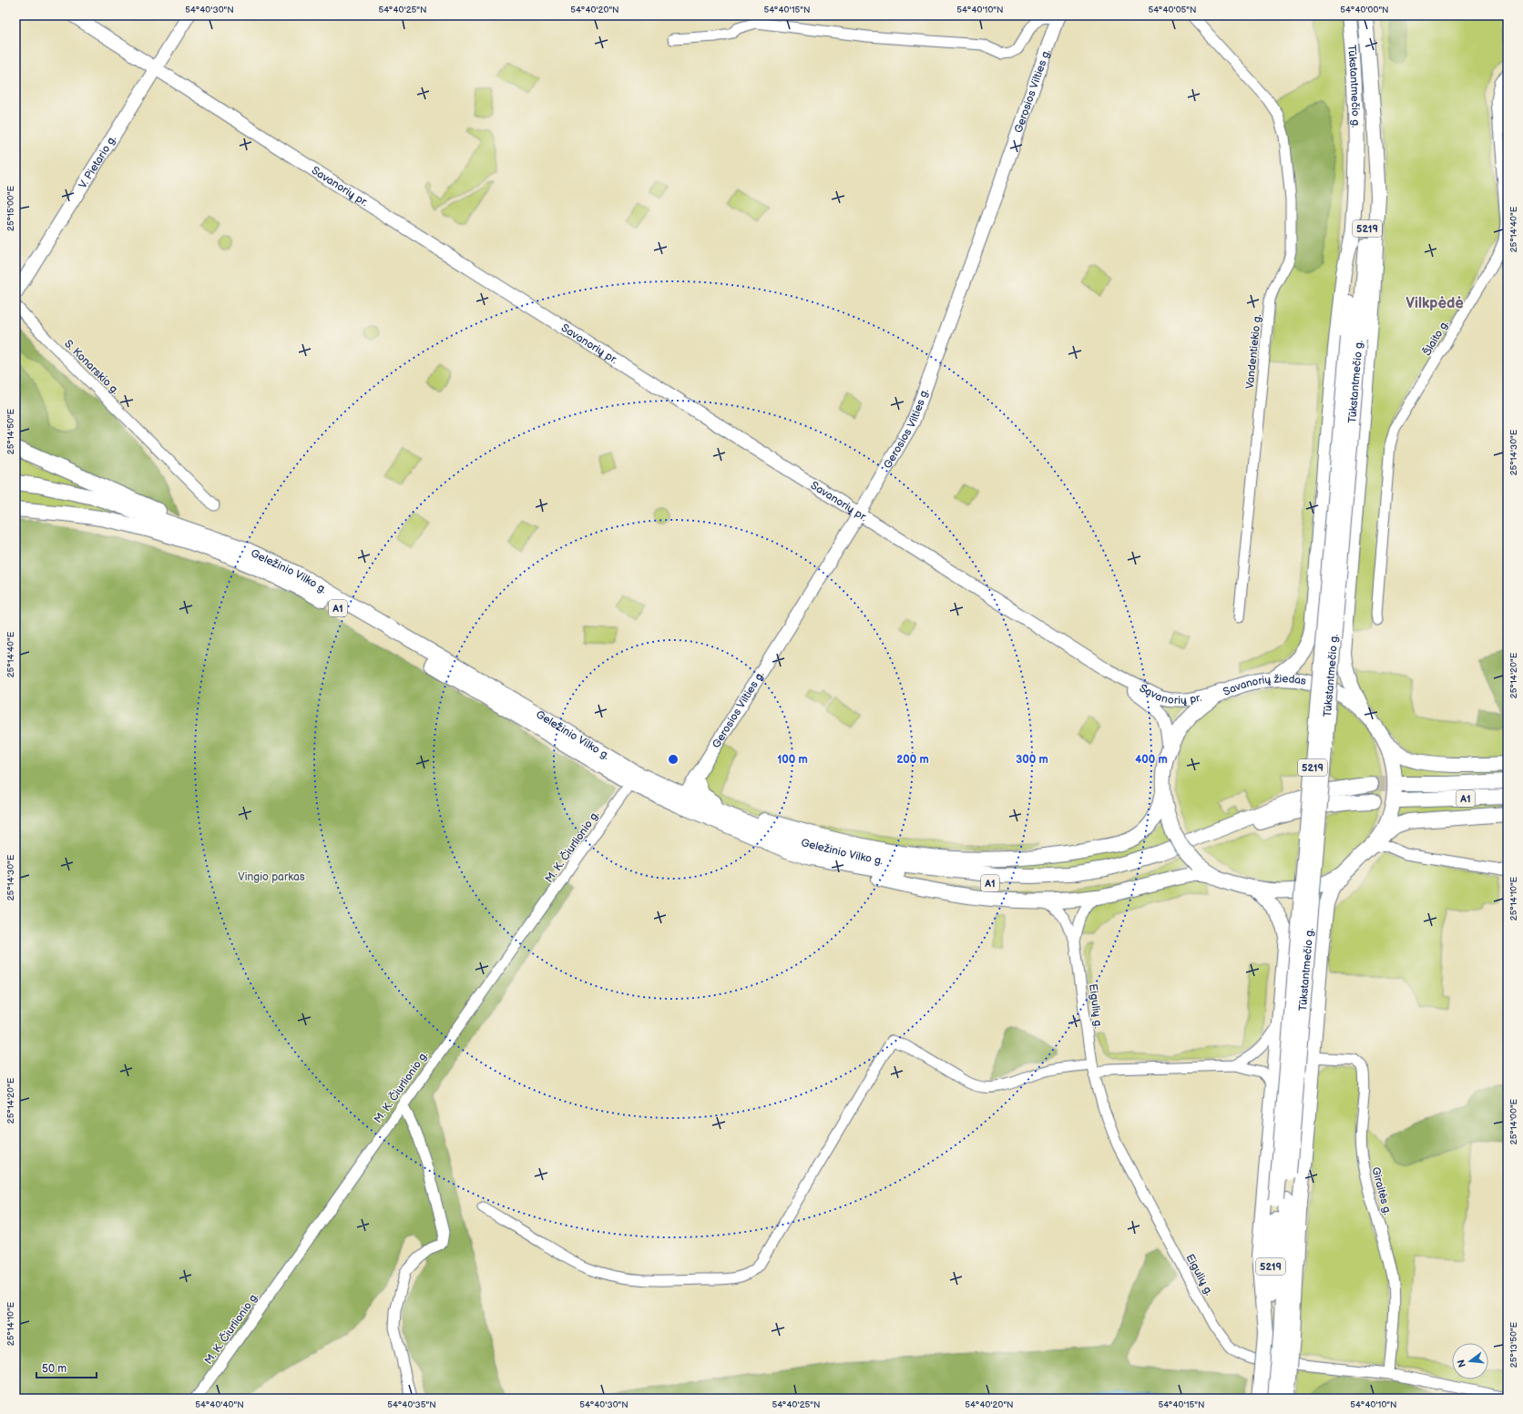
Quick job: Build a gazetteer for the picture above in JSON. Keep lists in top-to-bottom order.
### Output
{
  "streets": {
    "highway": [
      "Tūkstantmečio g.",
      "5219",
      "Geležinio Vilko g.",
      "A1",
      "Savanorių žiedas"
    ],
    "main road": ["Gerosios Vilties g.", "V. Pietario g.", "Savanorių pr."],
    "street": [
      "Šlaito g.",
      "Vandentiekio g.",
      "S. Konarskio g.",
      "M. K. Čiurlionio g.",
      "Eigulių g.",
      "Giraitės g."
    ]
  },
  "crossings": [
    ["Tūkstantmečio g.", "5219"],
    ["Gerosios Vilties g.", "Savanorių pr."],
    ["Gerosios Vilties g.", "Geležinio Vilko g."],
    ["V. Pietario g.", "Savanorių pr."],
    ["Savanorių pr.", "Savanorių žiedas"],
    ["Geležinio Vilko g.", "A1"],
    ["Geležinio Vilko g.", "M. K. Čiurlionio g."],
    ["Eigulių g.", "Giraitės g."]
  ],
  "districts": ["Vilkpėdė"],
  "parks": ["Vingio parkas"],
  "scale_bar": "50 m",
  "north": "left",
  "coordinates": [
    "54°40'30\"N",
    "54°40'25\"N",
    "54°40'20\"N",
    "54°40'15\"N",
    "54°40'10\"N",
    "54°40'05\"N",
    "54°40'00\"N",
    "25°15'00\"E",
    "25°14'40\"E",
    "25°14'50\"E",
    "25°14'30\"E",
    "25°14'20\"E",
    "25°14'10\"E",
    "25°14'00\"E",
    "25°13'50\"E",
    "54°40'40\"N",
    "54°40'35\"N"
  ],
  "rings": [
    "100 m",
    "200 m",
    "300 m",
    "400 m"
  ]
}
